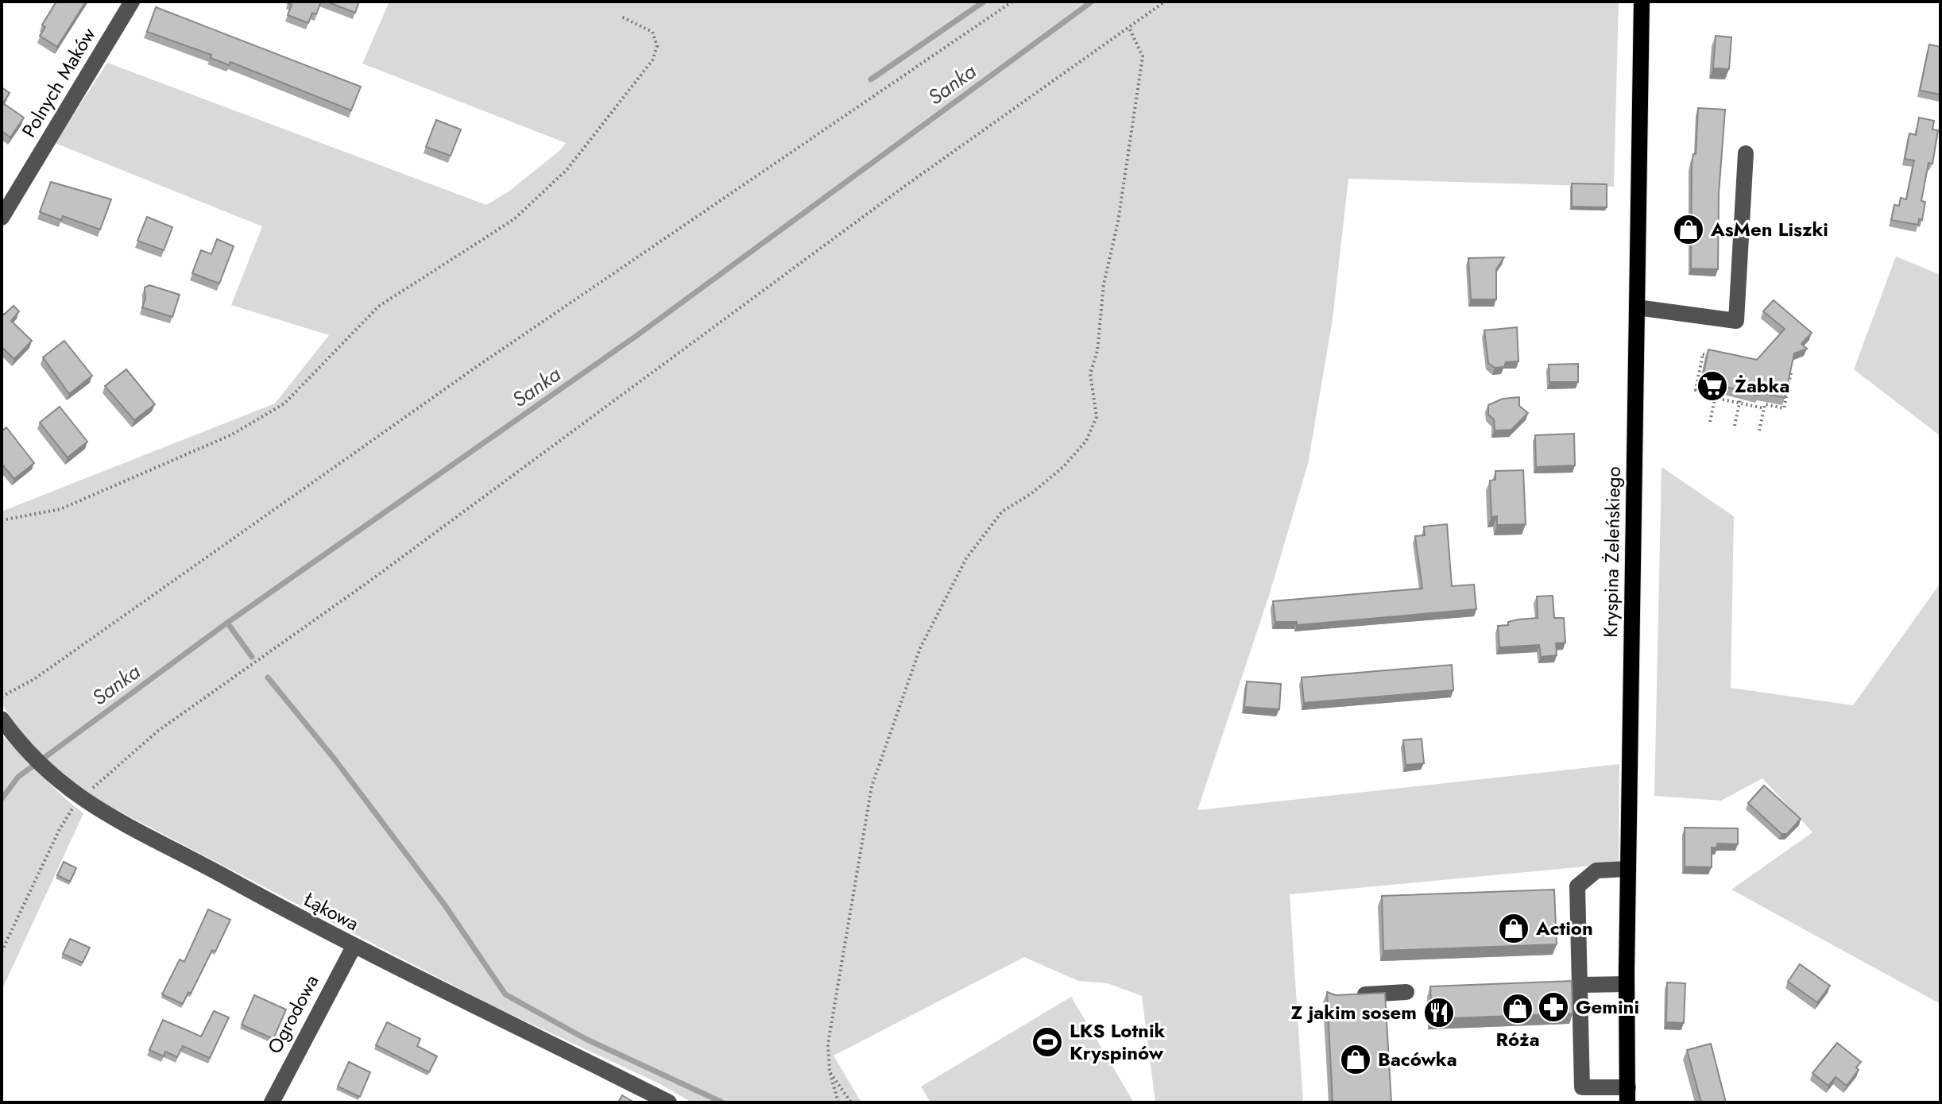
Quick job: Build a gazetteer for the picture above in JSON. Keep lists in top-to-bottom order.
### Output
{
  "streets": {
    "main road": ["Kryspina Żeleńskiego"],
    "street": ["Polnych Maków", "Łąkowa", "Ogrodowa"]
  },
  "crossings": [
    ["Łąkowa", "Ogrodowa"]
  ],
  "water": ["Sanka"],
  "places": {
    "shop": [
      "AsMen Liszki",
      "Action",
      "Róża",
      "Bacówka"
    ],
    "supermarket": ["Żabka"],
    "pharmacy": ["Gemini"],
    "restaurant": ["Z jakim sosem"],
    "sports": ["LKS Lotnik Kryspinów"]
  }
}
